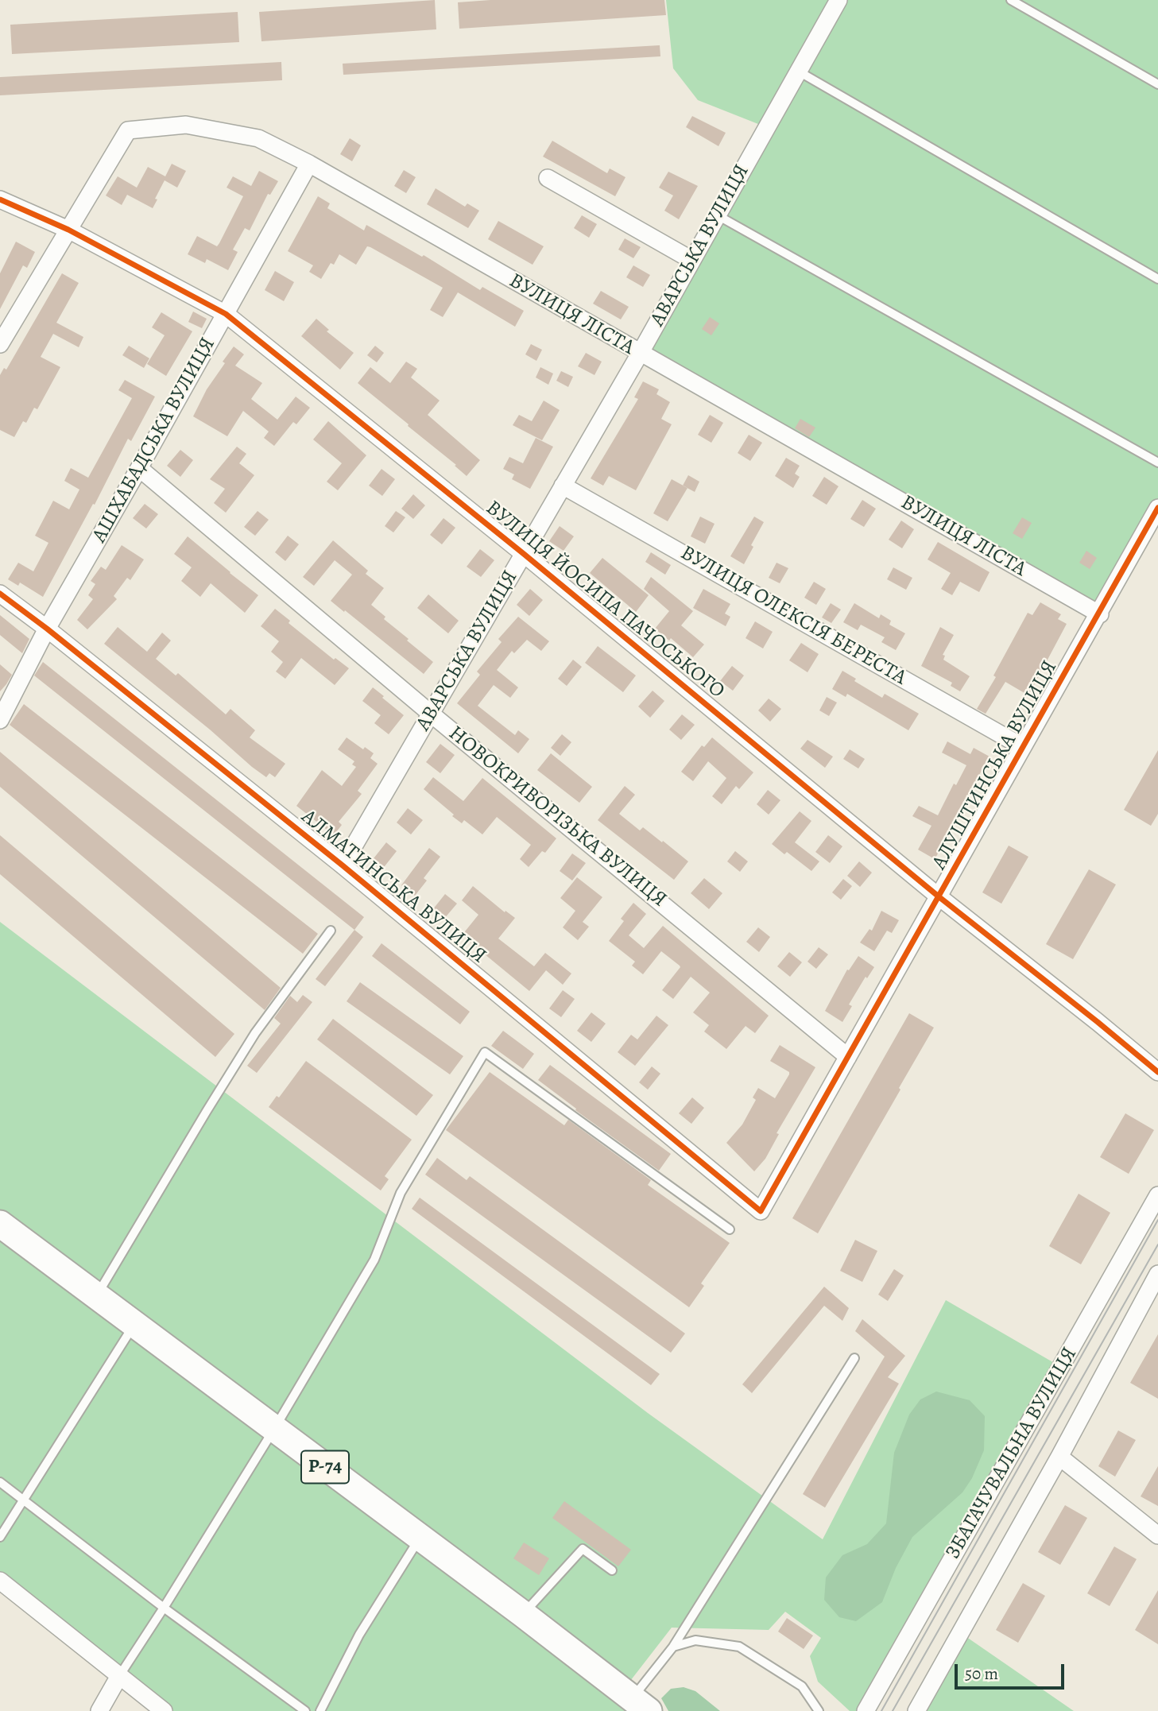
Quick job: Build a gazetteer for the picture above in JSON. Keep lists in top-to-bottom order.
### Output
{
  "streets": {
    "main road": ["Р-74"],
    "street": [
      "АВАРСЬКА ВУЛИЦЯ",
      "ВУЛИЦЯ ЛІСТА",
      "АШХАБАДСЬКА ВУЛИЦЯ",
      "ВУЛИЦЯ ЙОСИПА ПАЧОСЬКОГО",
      "ВУЛИЦЯ ОЛЕКСІЯ БЕРЕСТА",
      "АЛУШТИНСЬКА ВУЛИЦЯ",
      "НОВОКРИВОРІЗЬКА ВУЛИЦЯ",
      "АЛМАТИНСЬКА ВУЛИЦЯ",
      "ЗБАГАЧУВАЛЬНА ВУЛИЦЯ"
    ]
  },
  "crossings": [
    ["АВАРСЬКА ВУЛИЦЯ", "ВУЛИЦЯ ЛІСТА"],
    ["АВАРСЬКА ВУЛИЦЯ", "ВУЛИЦЯ ЙОСИПА ПАЧОСЬКОГО"],
    ["АВАРСЬКА ВУЛИЦЯ", "ВУЛИЦЯ ОЛЕКСІЯ БЕРЕСТА"],
    ["АВАРСЬКА ВУЛИЦЯ", "НОВОКРИВОРІЗЬКА ВУЛИЦЯ"],
    ["АВАРСЬКА ВУЛИЦЯ", "АЛМАТИНСЬКА ВУЛИЦЯ"],
    ["ВУЛИЦЯ ЛІСТА", "АШХАБАДСЬКА ВУЛИЦЯ"],
    ["ВУЛИЦЯ ЛІСТА", "ВУЛИЦЯ ЙОСИПА ПАЧОСЬКОГО"],
    ["ВУЛИЦЯ ЛІСТА", "АЛУШТИНСЬКА ВУЛИЦЯ"],
    ["АШХАБАДСЬКА ВУЛИЦЯ", "ВУЛИЦЯ ЙОСИПА ПАЧОСЬКОГО"],
    ["АШХАБАДСЬКА ВУЛИЦЯ", "НОВОКРИВОРІЗЬКА ВУЛИЦЯ"],
    ["АШХАБАДСЬКА ВУЛИЦЯ", "АЛМАТИНСЬКА ВУЛИЦЯ"],
    ["ВУЛИЦЯ ЙОСИПА ПАЧОСЬКОГО", "АЛУШТИНСЬКА ВУЛИЦЯ"],
    ["ВУЛИЦЯ ОЛЕКСІЯ БЕРЕСТА", "АЛУШТИНСЬКА ВУЛИЦЯ"],
    ["АЛУШТИНСЬКА ВУЛИЦЯ", "НОВОКРИВОРІЗЬКА ВУЛИЦЯ"],
    ["АЛУШТИНСЬКА ВУЛИЦЯ", "АЛМАТИНСЬКА ВУЛИЦЯ"]
  ],
  "scale_bar": "50 m"
}
